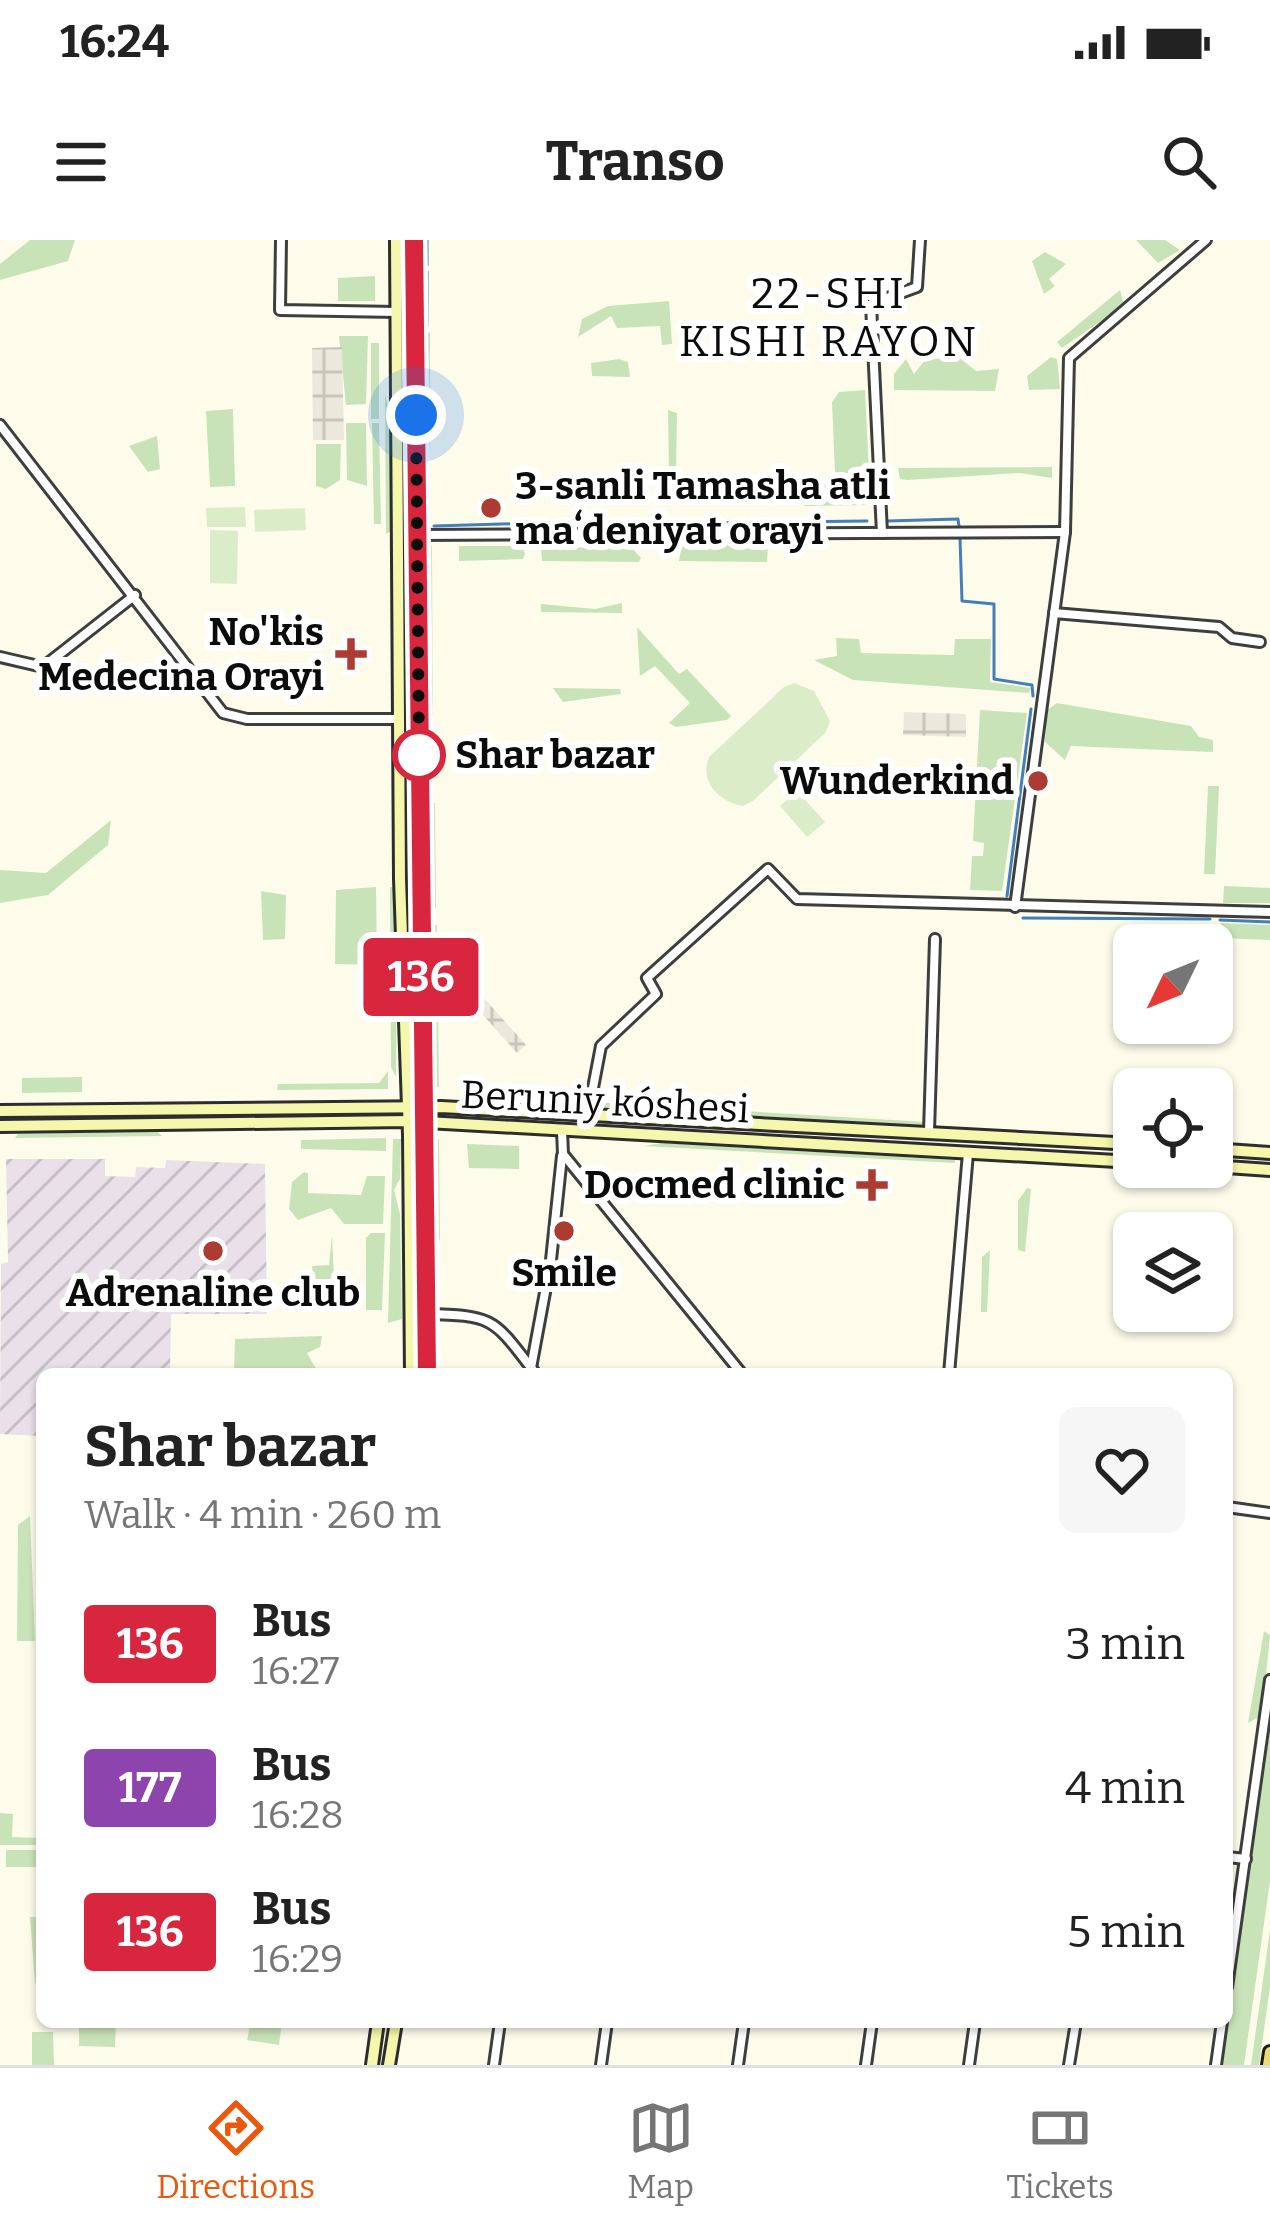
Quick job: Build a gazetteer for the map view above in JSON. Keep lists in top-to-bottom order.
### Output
{
  "streets": {
    "main road": ["Beruniy kóshesi"]
  },
  "districts": ["22-SHI KISHI RAYON"],
  "places": {
    "other": [
      "3-sanli Tamasha atli maʻdeniyat orayi",
      "Shar bazar",
      "Wunderkind",
      "Smile",
      "Adrenaline club"
    ],
    "health": ["No'kis Medecina Orayi", "Docmed clinic"]
  },
  "lines": ["bus line 136"],
  "north": "bottom left",
  "page": {
    "status": "16:24",
    "header": "Transo",
    "on_map": "136",
    "heading": ["Shar bazar", "Walk · 4 min · 260 m"],
    "list": [
      {
        "mark": "136",
        "name": "Bus",
        "note": "16:27",
        "value": "3 min"
      },
      {
        "mark": "177",
        "name": "Bus",
        "note": "16:28",
        "value": "4 min"
      },
      {
        "mark": "136",
        "name": "Bus",
        "note": "16:29",
        "value": "5 min"
      }
    ],
    "tabs": ["Directions", "Map", "Tickets"]
  }
}
